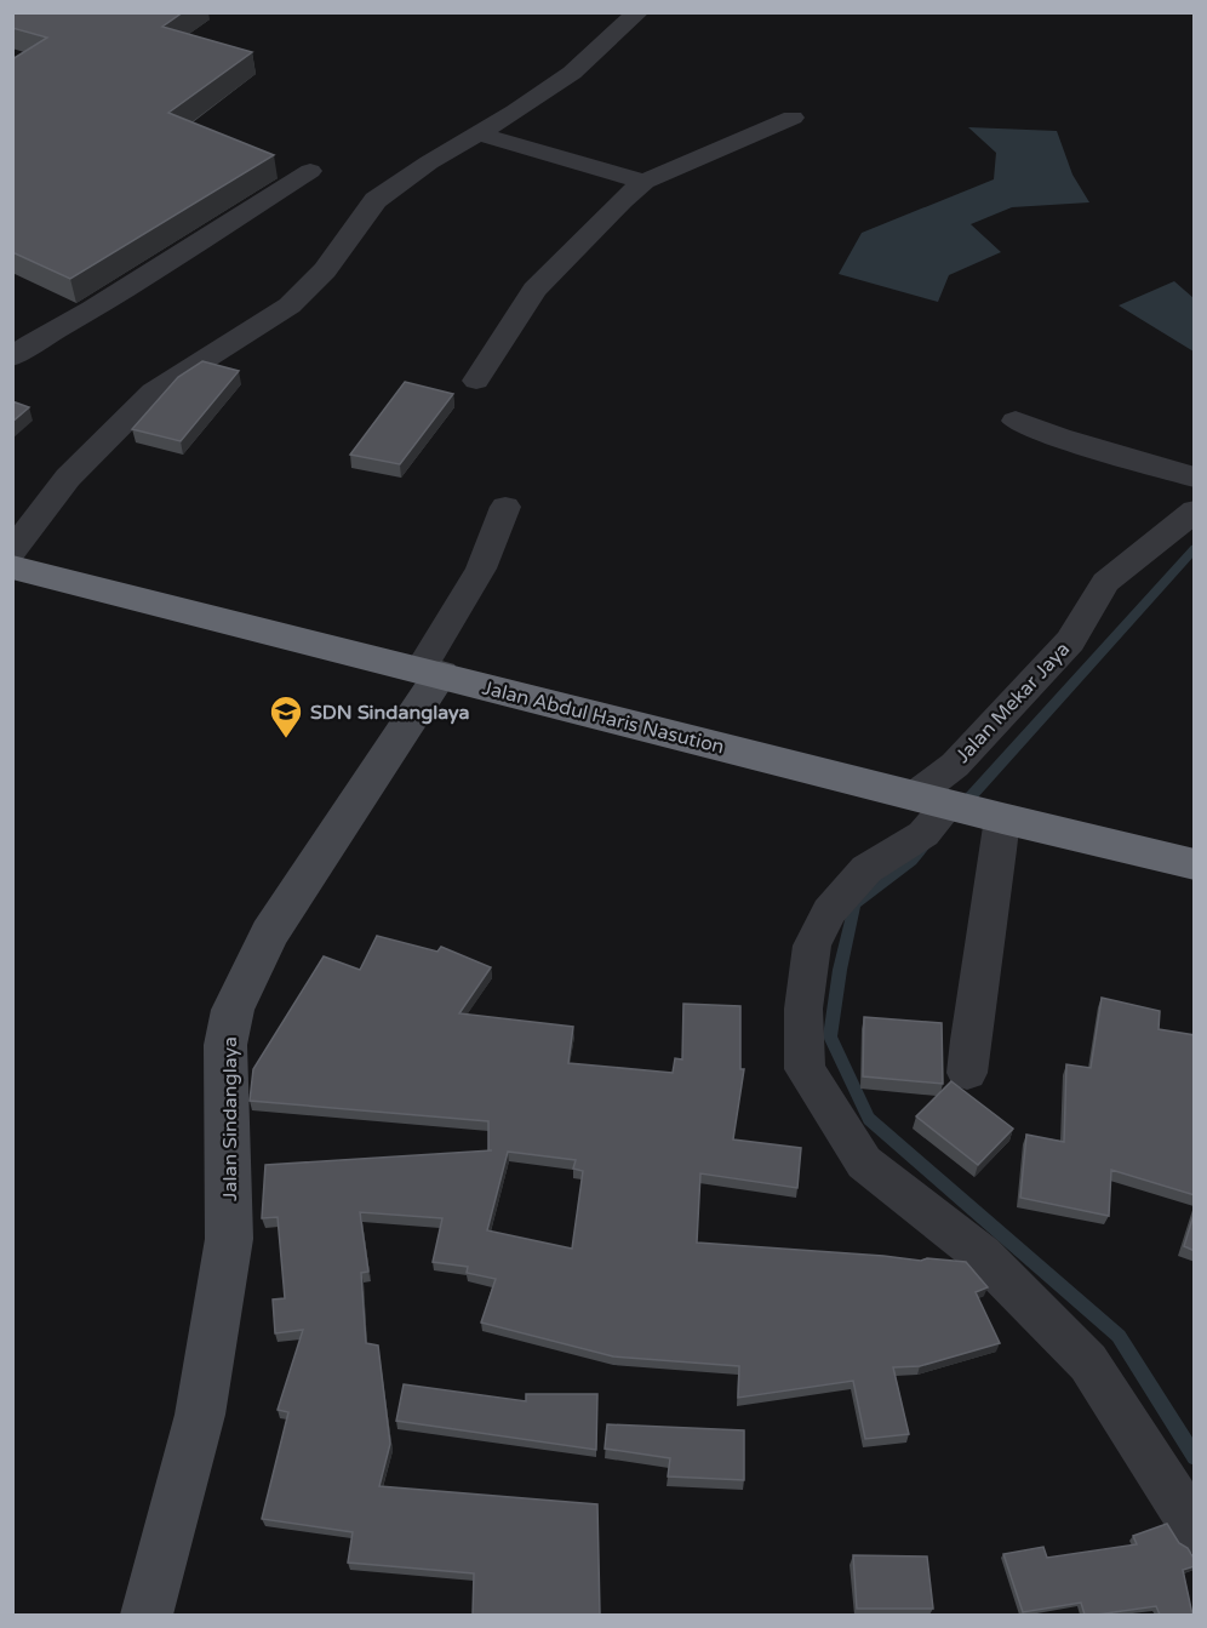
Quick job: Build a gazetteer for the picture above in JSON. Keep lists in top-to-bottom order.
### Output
{
  "streets": {
    "highway": ["Jalan Abdul Haris Nasution"],
    "street": ["Jalan Mekar Jaya", "Jalan Sindanglaya"]
  },
  "crossings": [
    ["Jalan Mekar Jaya", "Jalan Abdul Haris Nasution"],
    ["Jalan Abdul Haris Nasution", "Jalan Sindanglaya"]
  ],
  "places": {
    "school or university": ["SDN Sindanglaya"]
  }
}
